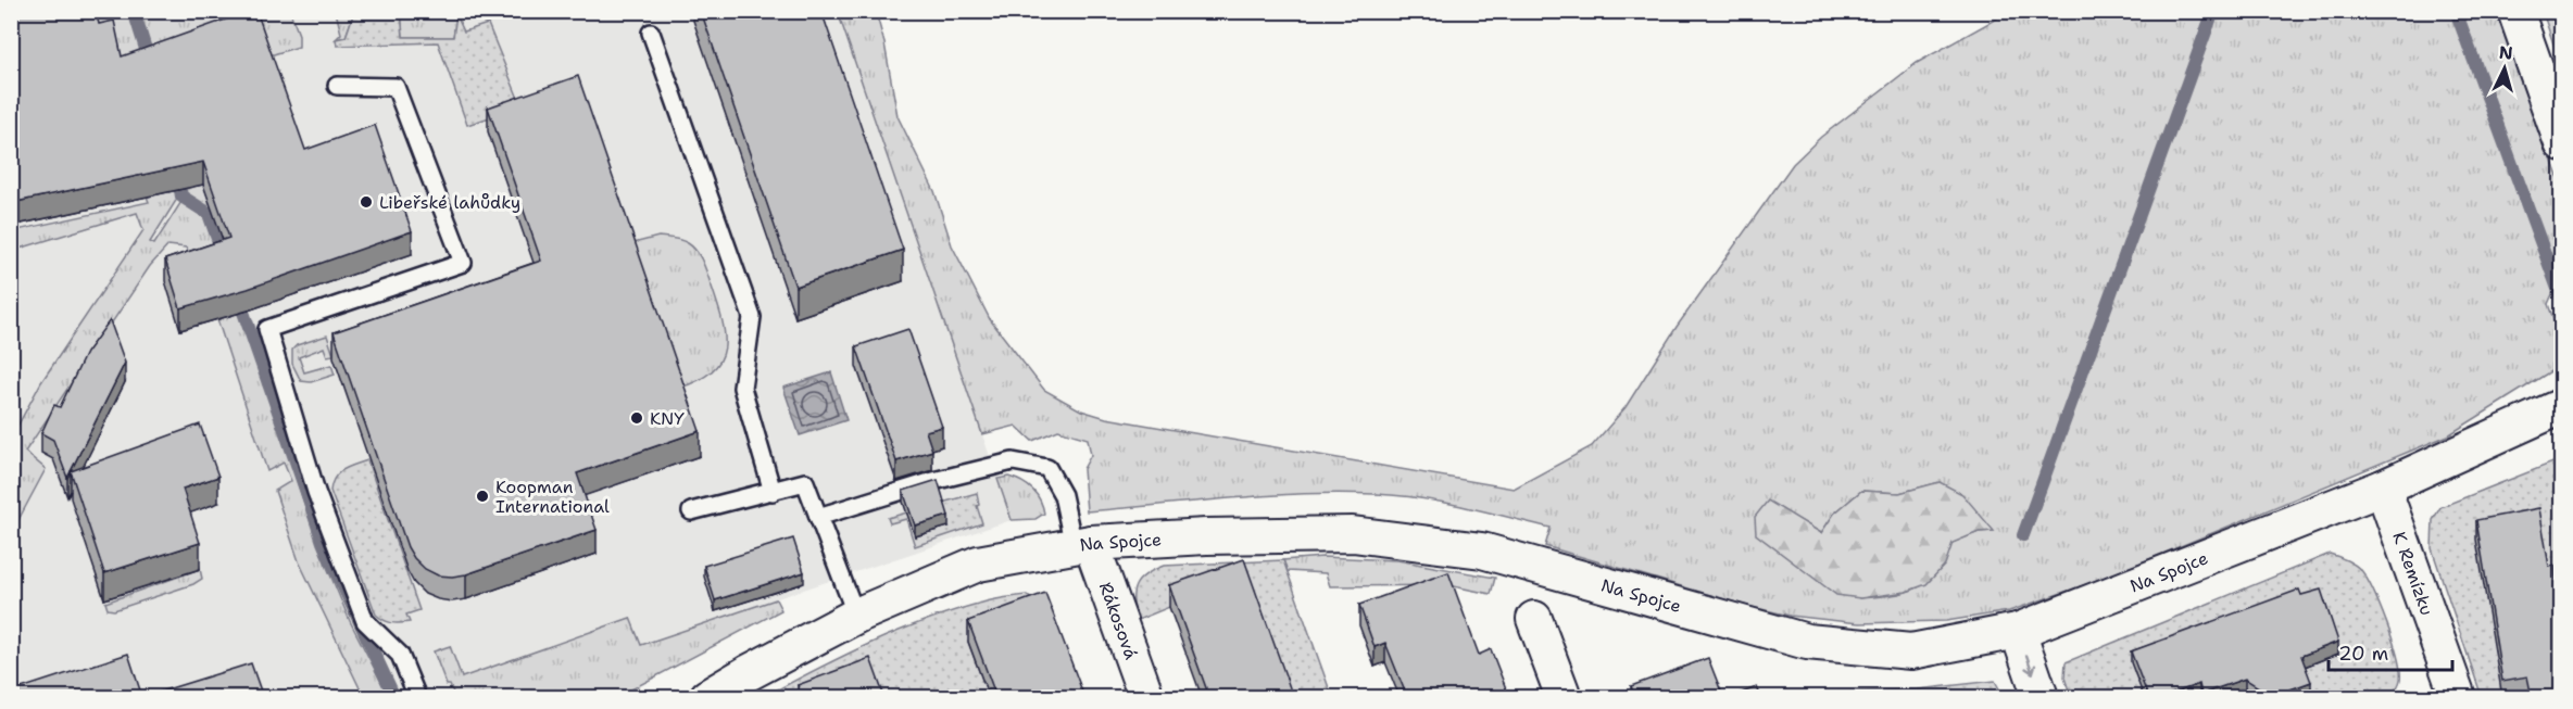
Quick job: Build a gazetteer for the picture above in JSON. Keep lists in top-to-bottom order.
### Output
{
  "streets": {
    "street": ["Na Spojce", "K Remízku", "Rákosová"]
  },
  "crossings": [
    ["Na Spojce", "K Remízku"],
    ["Na Spojce", "Rákosová"]
  ],
  "places": ["Libeřské lahůdky", "KNY", "Koopman International"],
  "scale_bar": "20 m",
  "north": "top"
}
